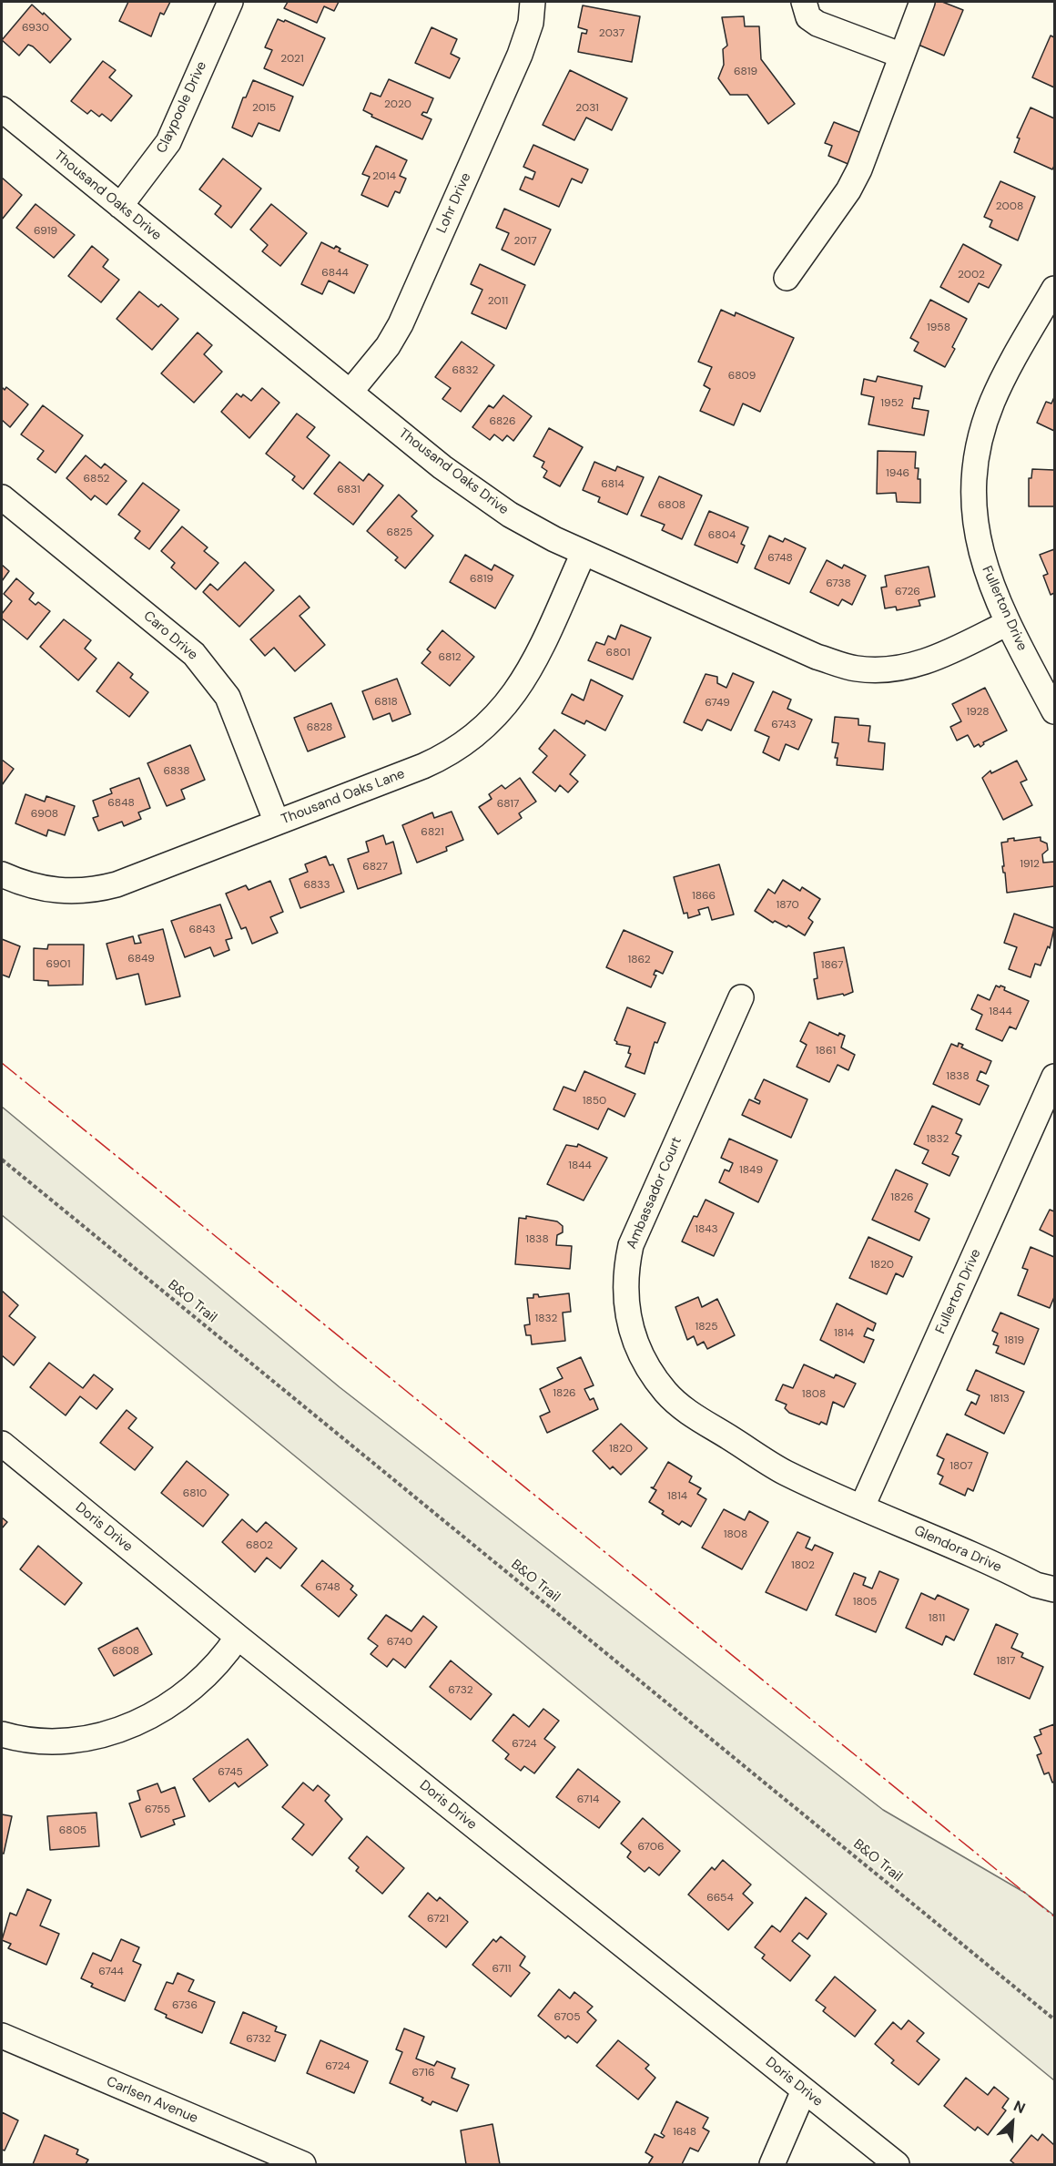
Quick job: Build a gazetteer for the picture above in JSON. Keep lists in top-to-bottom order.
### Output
{
  "streets": {
    "street": [
      "Claypoole Drive",
      "Thousand Oaks Drive",
      "Lohr Drive",
      "Fullerton Drive",
      "Caro Drive",
      "Thousand Oaks Lane",
      "Ambassador Court",
      "Doris Drive",
      "Glendora Drive",
      "Carlsen Avenue"
    ],
    "path": ["B&O Trail"]
  },
  "crossings": [
    ["Claypoole Drive", "Thousand Oaks Drive"],
    ["Thousand Oaks Drive", "Lohr Drive"],
    ["Thousand Oaks Drive", "Fullerton Drive"],
    ["Thousand Oaks Drive", "Thousand Oaks Lane"],
    ["Fullerton Drive", "Ambassador Court"],
    ["Fullerton Drive", "Glendora Drive"],
    ["Caro Drive", "Thousand Oaks Lane"],
    ["Ambassador Court", "Glendora Drive"]
  ],
  "house_numbers": [
    "6930",
    "2037",
    "2021",
    "6819",
    "2020",
    "2015",
    "2031",
    "2014",
    "2008",
    "6919",
    "2017",
    "6844",
    "2002",
    "2011",
    "1958",
    "6832",
    "6809",
    "1952",
    "6826",
    "1946",
    "6852",
    "6814",
    "6831",
    "6808",
    "6825",
    "6804",
    "6748",
    "6819",
    "6738",
    "6726",
    "6801",
    "6812",
    "6818",
    "6749",
    "1928",
    "6743",
    "6828",
    "6838",
    "6848",
    "6817",
    "6908",
    "6821",
    "1912",
    "6827",
    "6833",
    "1866",
    "1870",
    "6843",
    "6849",
    "1862",
    "6901",
    "1867",
    "1844",
    "1861",
    "1838",
    "1850",
    "1832",
    "1844",
    "1849",
    "1826",
    "1843",
    "1838",
    "1820",
    "1832",
    "1825",
    "1814",
    "1819",
    "1826",
    "1808",
    "1813",
    "1820",
    "1807",
    "6810",
    "1814",
    "1808",
    "6802",
    "1802",
    "6748",
    "1805",
    "1811",
    "6740",
    "6808",
    "1817",
    "6732",
    "6724",
    "6745",
    "6714",
    "6755",
    "6805",
    "6706",
    "6654",
    "6721",
    "6711",
    "6744",
    "6736",
    "6705",
    "6732",
    "6724",
    "6716",
    "1648"
  ],
  "north": "top right"
}
